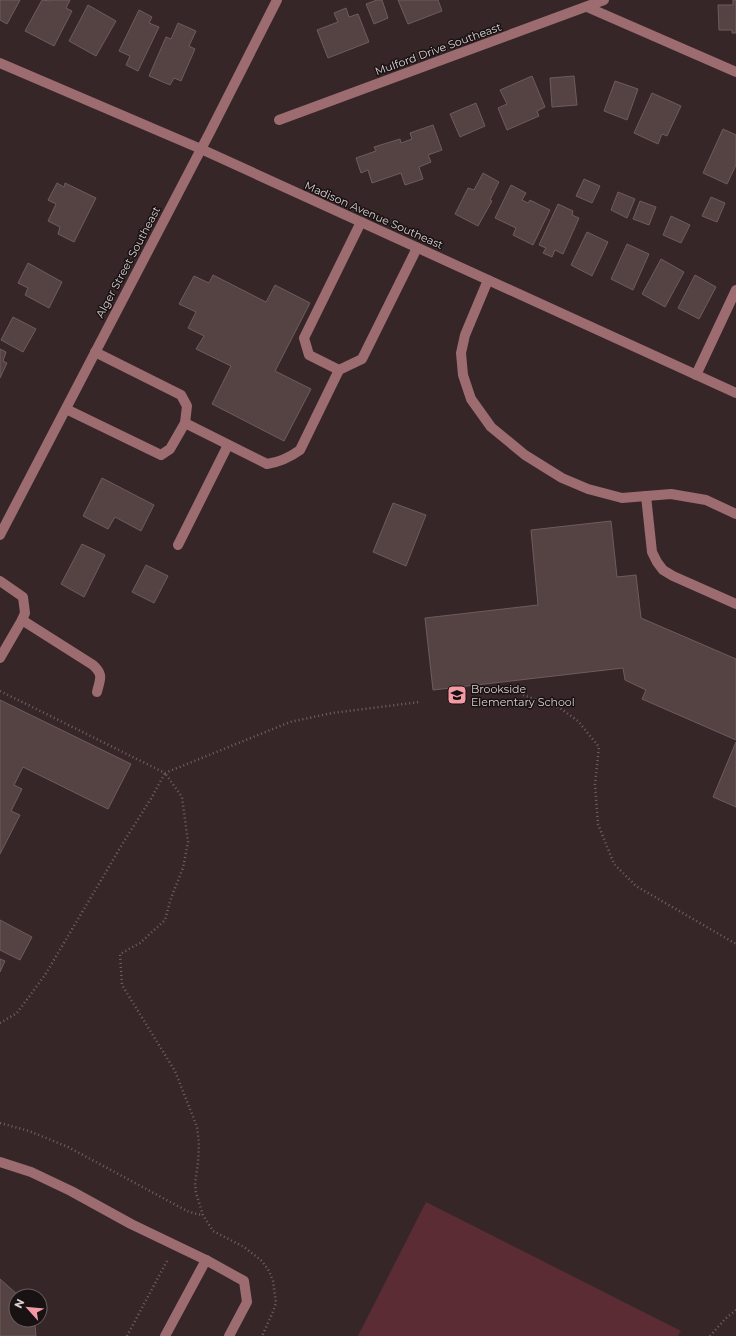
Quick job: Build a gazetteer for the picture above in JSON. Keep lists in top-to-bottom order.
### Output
{
  "streets": {
    "street": ["Mulford Drive Southeast", "Madison Avenue Southeast", "Alger Street Southeast"]
  },
  "crossings": [
    ["Madison Avenue Southeast", "Alger Street Southeast"]
  ],
  "places": {
    "school or university": ["Brookside Elementary School"]
  },
  "north": "top left"
}
